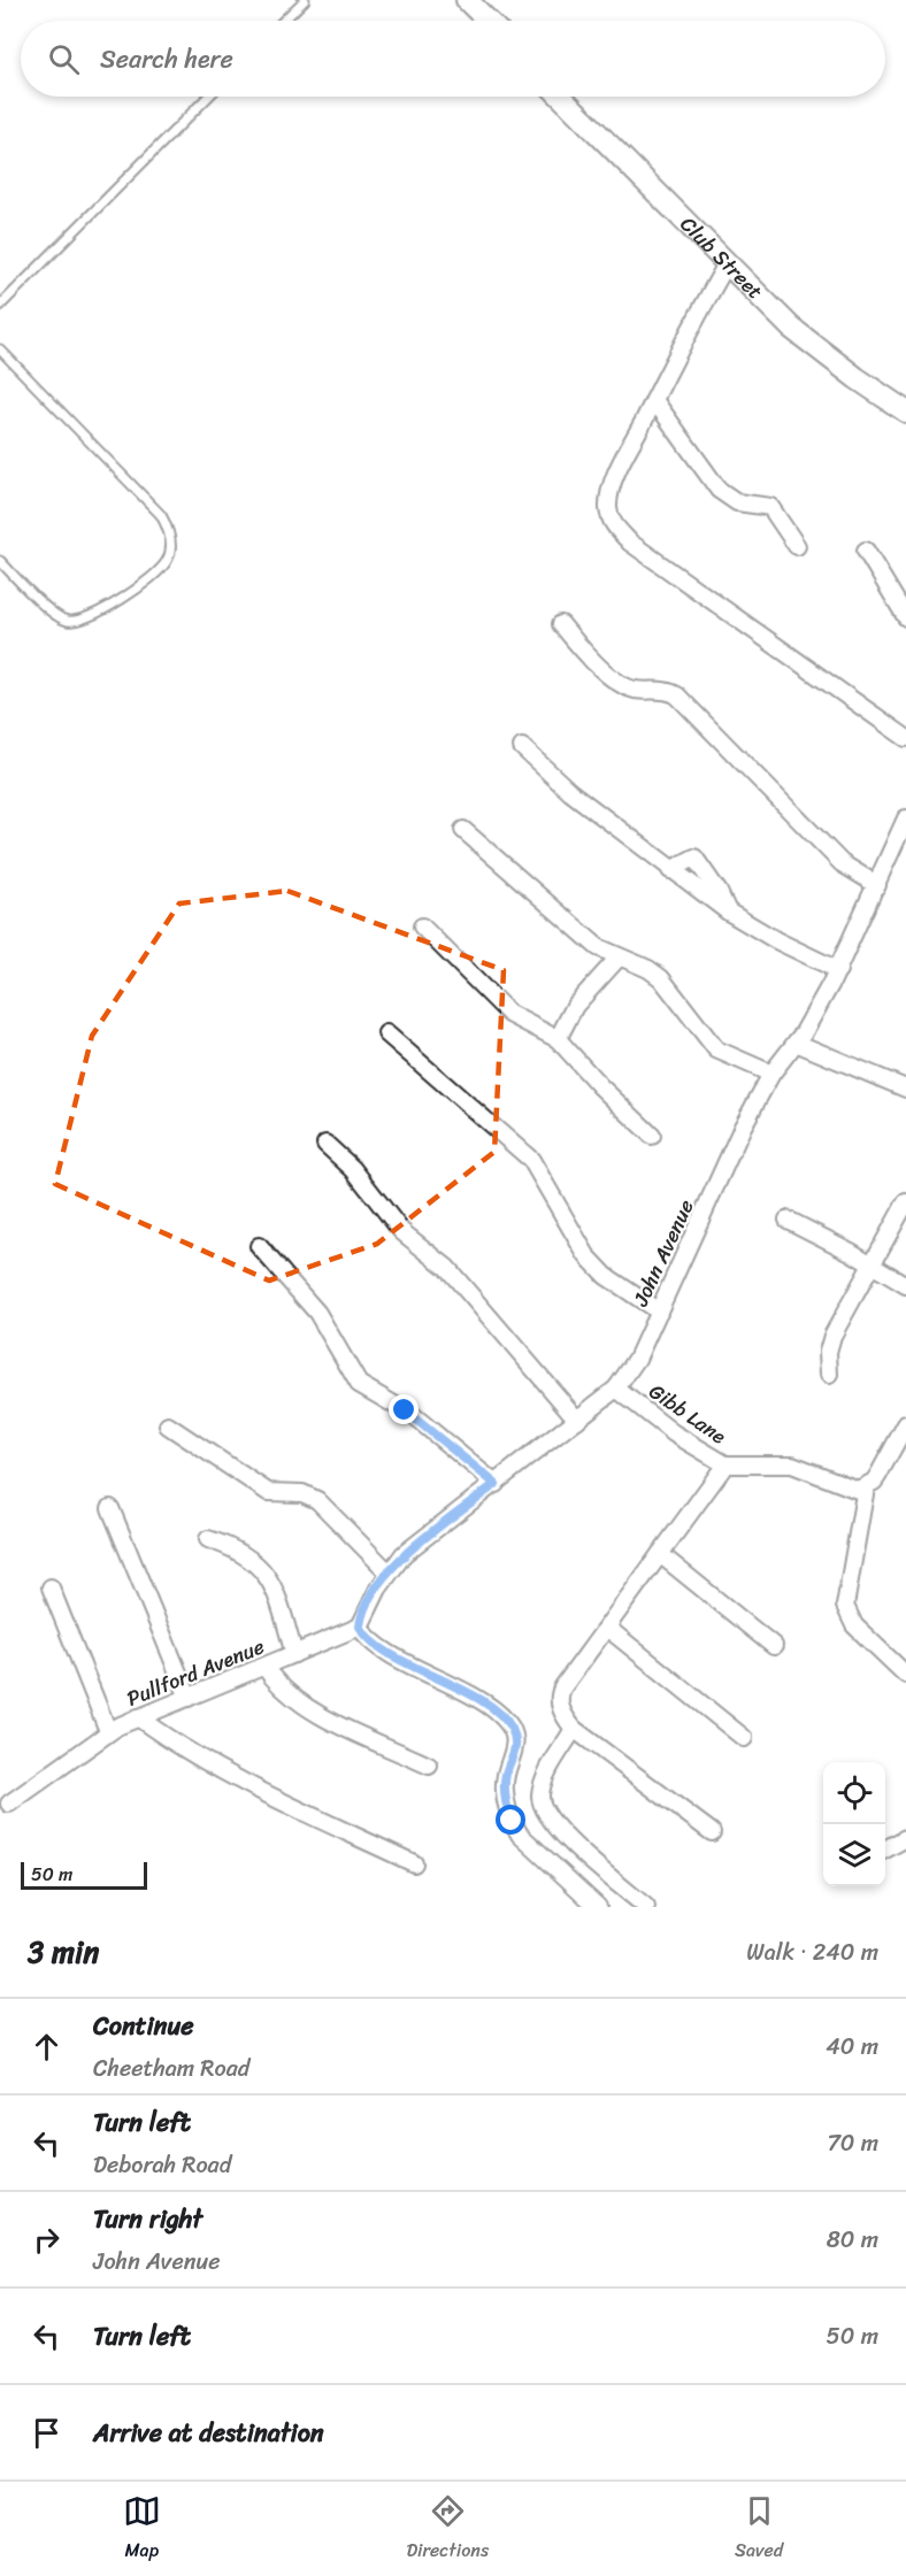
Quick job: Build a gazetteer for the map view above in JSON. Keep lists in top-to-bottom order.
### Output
{
  "streets": {
    "main road": ["Club Street"],
    "street": ["John Avenue", "Gibb Lane", "Pullford Avenue"]
  },
  "crossings": [
    ["John Avenue", "Gibb Lane"],
    ["John Avenue", "Pullford Avenue"]
  ],
  "scale_bar": "50 m",
  "page": {
    "search": "Search here",
    "scale": "50 m",
    "heading": ["3 min", "Walk · 240 m"],
    "list": [
      ["Continue", "Cheetham Road", "40 m"],
      ["Turn left", "Deborah Road", "70 m"],
      ["Turn right", "John Avenue", "80 m"],
      ["Turn left", "50 m"],
      "Arrive at destination"
    ],
    "nav": ["Map", "Directions", "Saved"]
  }
}
